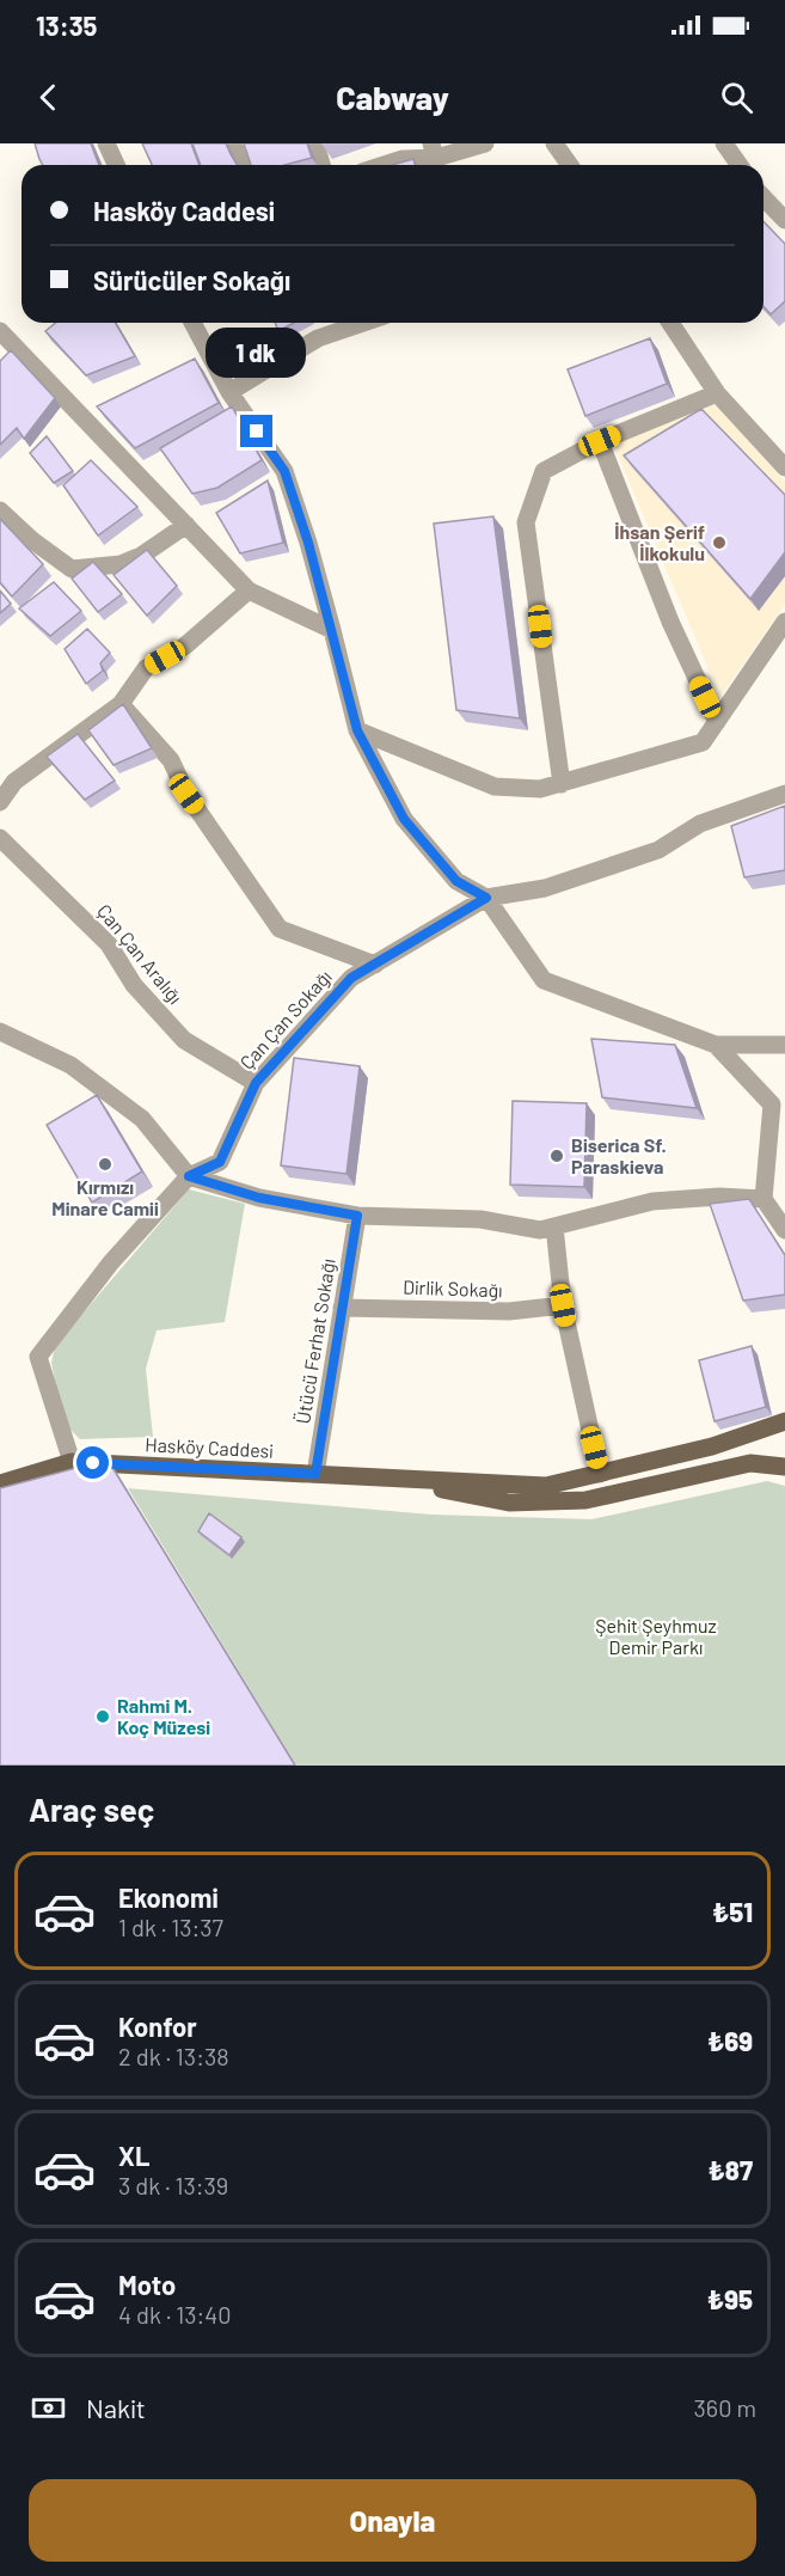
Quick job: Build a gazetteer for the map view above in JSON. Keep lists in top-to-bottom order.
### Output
{
  "streets": {
    "main road": ["Hasköy Caddesi"],
    "street": [
      "Çan Çan Aralığı",
      "Çan Çan Sokağı",
      "Dirlik Sokağı",
      "Ütücü Ferhat Sokağı"
    ]
  },
  "crossings": [
    ["Çan Çan Aralığı", "Çan Çan Sokağı"],
    ["Dirlik Sokağı", "Ütücü Ferhat Sokağı"],
    ["Ütücü Ferhat Sokağı", "Hasköy Caddesi"]
  ],
  "parks": ["Şehit Şeyhmuz Demir Parkı"],
  "places": [
    "İhsan Şerif İlkokulu",
    "Biserica Sf. Paraskieva",
    "Kırmızı Minare Camii",
    "Rahmi M. Koç Müzesi"
  ],
  "page": {
    "status": "13:35",
    "header": "Cabway",
    "banner": ["Hasköy Caddesi", "Sürücüler Sokağı"],
    "bubble": "1 dk",
    "heading": "Araç seç",
    "list": [
      {
        "name": "Ekonomi",
        "note": "1 dk · 13:37",
        "value": "₺51"
      },
      {
        "name": "Konfor",
        "note": "2 dk · 13:38",
        "value": "₺69"
      },
      {
        "name": "XL",
        "note": "3 dk · 13:39",
        "value": "₺87"
      },
      {
        "name": "Moto",
        "note": "4 dk · 13:40",
        "value": "₺95"
      }
    ],
    "pay": ["Nakit", "360 m"],
    "buttons": "Onayla"
  }
}
